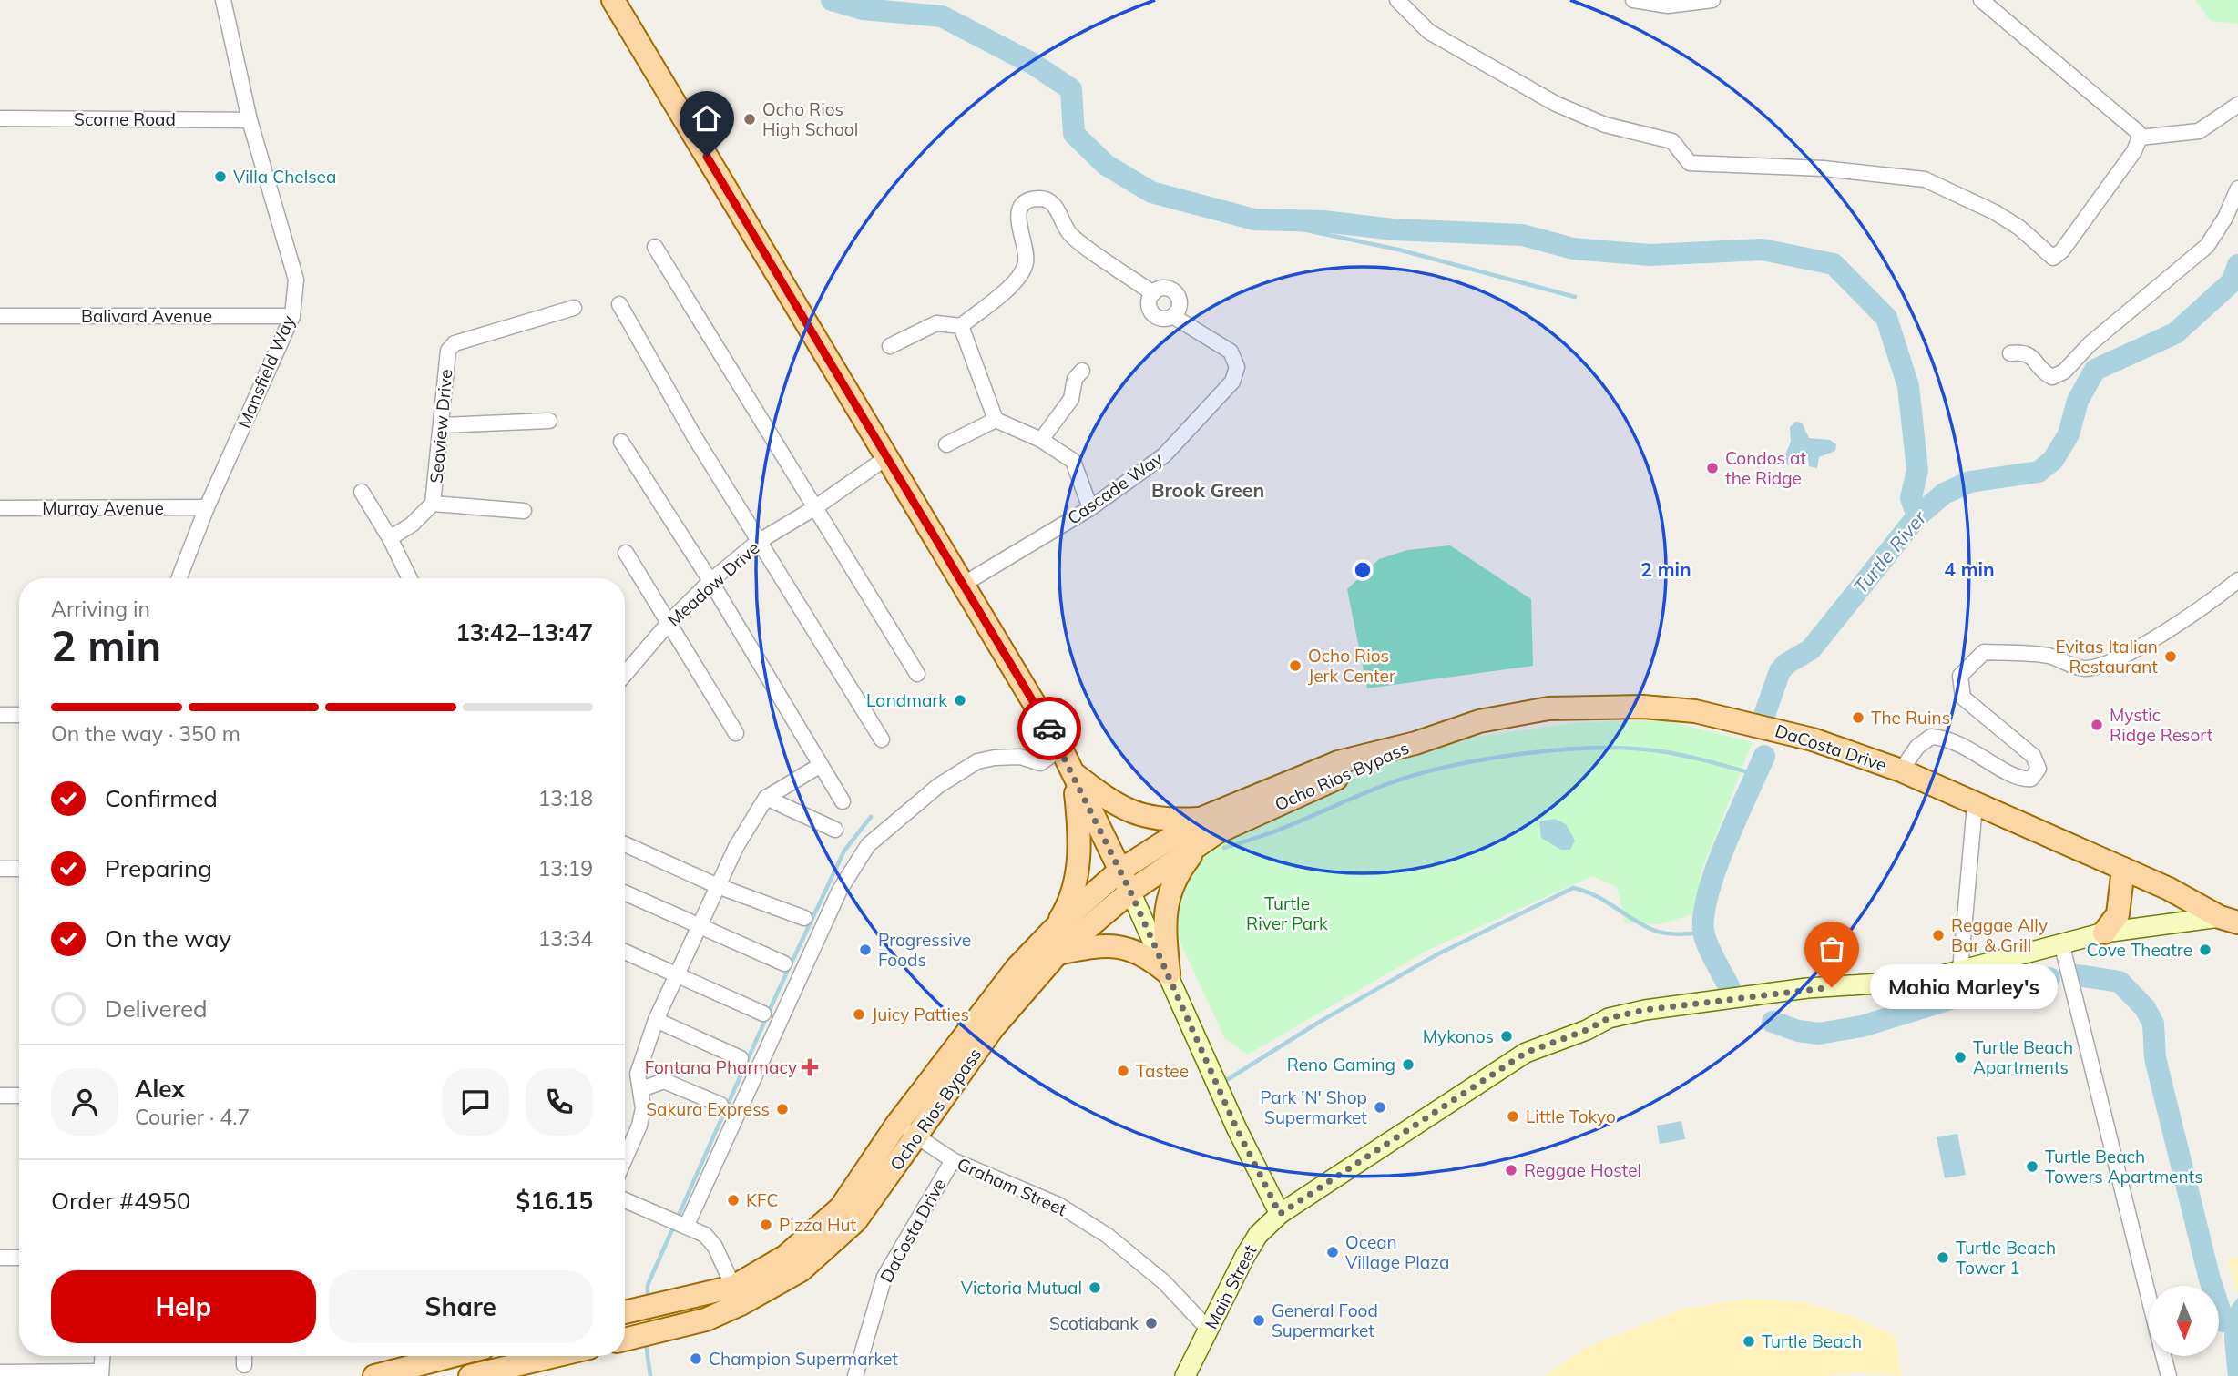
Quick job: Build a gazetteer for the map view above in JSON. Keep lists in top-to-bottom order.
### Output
{
  "streets": {
    "main road": ["DaCosta Drive", "Ocho Rios Bypass"],
    "street": [
      "Scorne Road",
      "Balivard Avenue",
      "Mansfield Way",
      "Seaview Drive",
      "Cascade Way",
      "Murray Avenue",
      "Meadow Drive",
      "Graham Street",
      "Main Street"
    ]
  },
  "crossings": [
    ["Scorne Road", "Mansfield Way"],
    ["Balivard Avenue", "Mansfield Way"],
    ["Mansfield Way", "Murray Avenue"],
    ["DaCosta Drive", "Ocho Rios Bypass"],
    ["DaCosta Drive", "Graham Street"],
    ["DaCosta Drive", "Main Street"],
    ["Ocho Rios Bypass", "Graham Street"],
    ["Graham Street", "Main Street"]
  ],
  "districts": ["Brook Green"],
  "water": ["Turtle River"],
  "parks": ["Turtle River Park"],
  "places": {
    "other": [
      "Ocho Rios High School",
      "Villa Chelsea",
      "Condos at the Ridge",
      "Evitas Italian Restaurant",
      "Ocho Rios Jerk Center",
      "Landmark",
      "The Ruins",
      "Mystic Ridge Resort",
      "Reggae Ally Bar & Grill",
      "Progressive Foods",
      "Cove Theatre",
      "Mahia Marley's",
      "Juicy Patties",
      "Mykonos",
      "Turtle Beach Apartments",
      "Reno Gaming",
      "Tastee",
      "Park 'N' Shop Supermarket",
      "Sakura Express",
      "Little Tokyo",
      "Turtle Beach Towers Apartments",
      "Reggae Hostel",
      "KFC",
      "Pizza Hut",
      "Ocean Village Plaza",
      "Turtle Beach Tower 1",
      "Victoria Mutual",
      "General Food Supermarket",
      "Scotiabank",
      "Turtle Beach",
      "Champion Supermarket"
    ],
    "health": ["Fontana Pharmacy"]
  },
  "north": "bottom",
  "page": {
    "heading": ["2 min", "Arriving in", "13:42–13:47"],
    "panel": [
      "Alex",
      "Courier · 4.7",
      "Order #4950",
      "$16.15"
    ],
    "bar": "On the way · 350 m",
    "list": [
      ["Confirmed", "13:18"],
      ["Preparing", "13:19"],
      ["On the way", "13:34"],
      "Delivered"
    ],
    "bubble": "Mahia Marley's",
    "buttons": ["Help", "Share"]
  },
  "rings": ["2 min", "4 min"]
}
